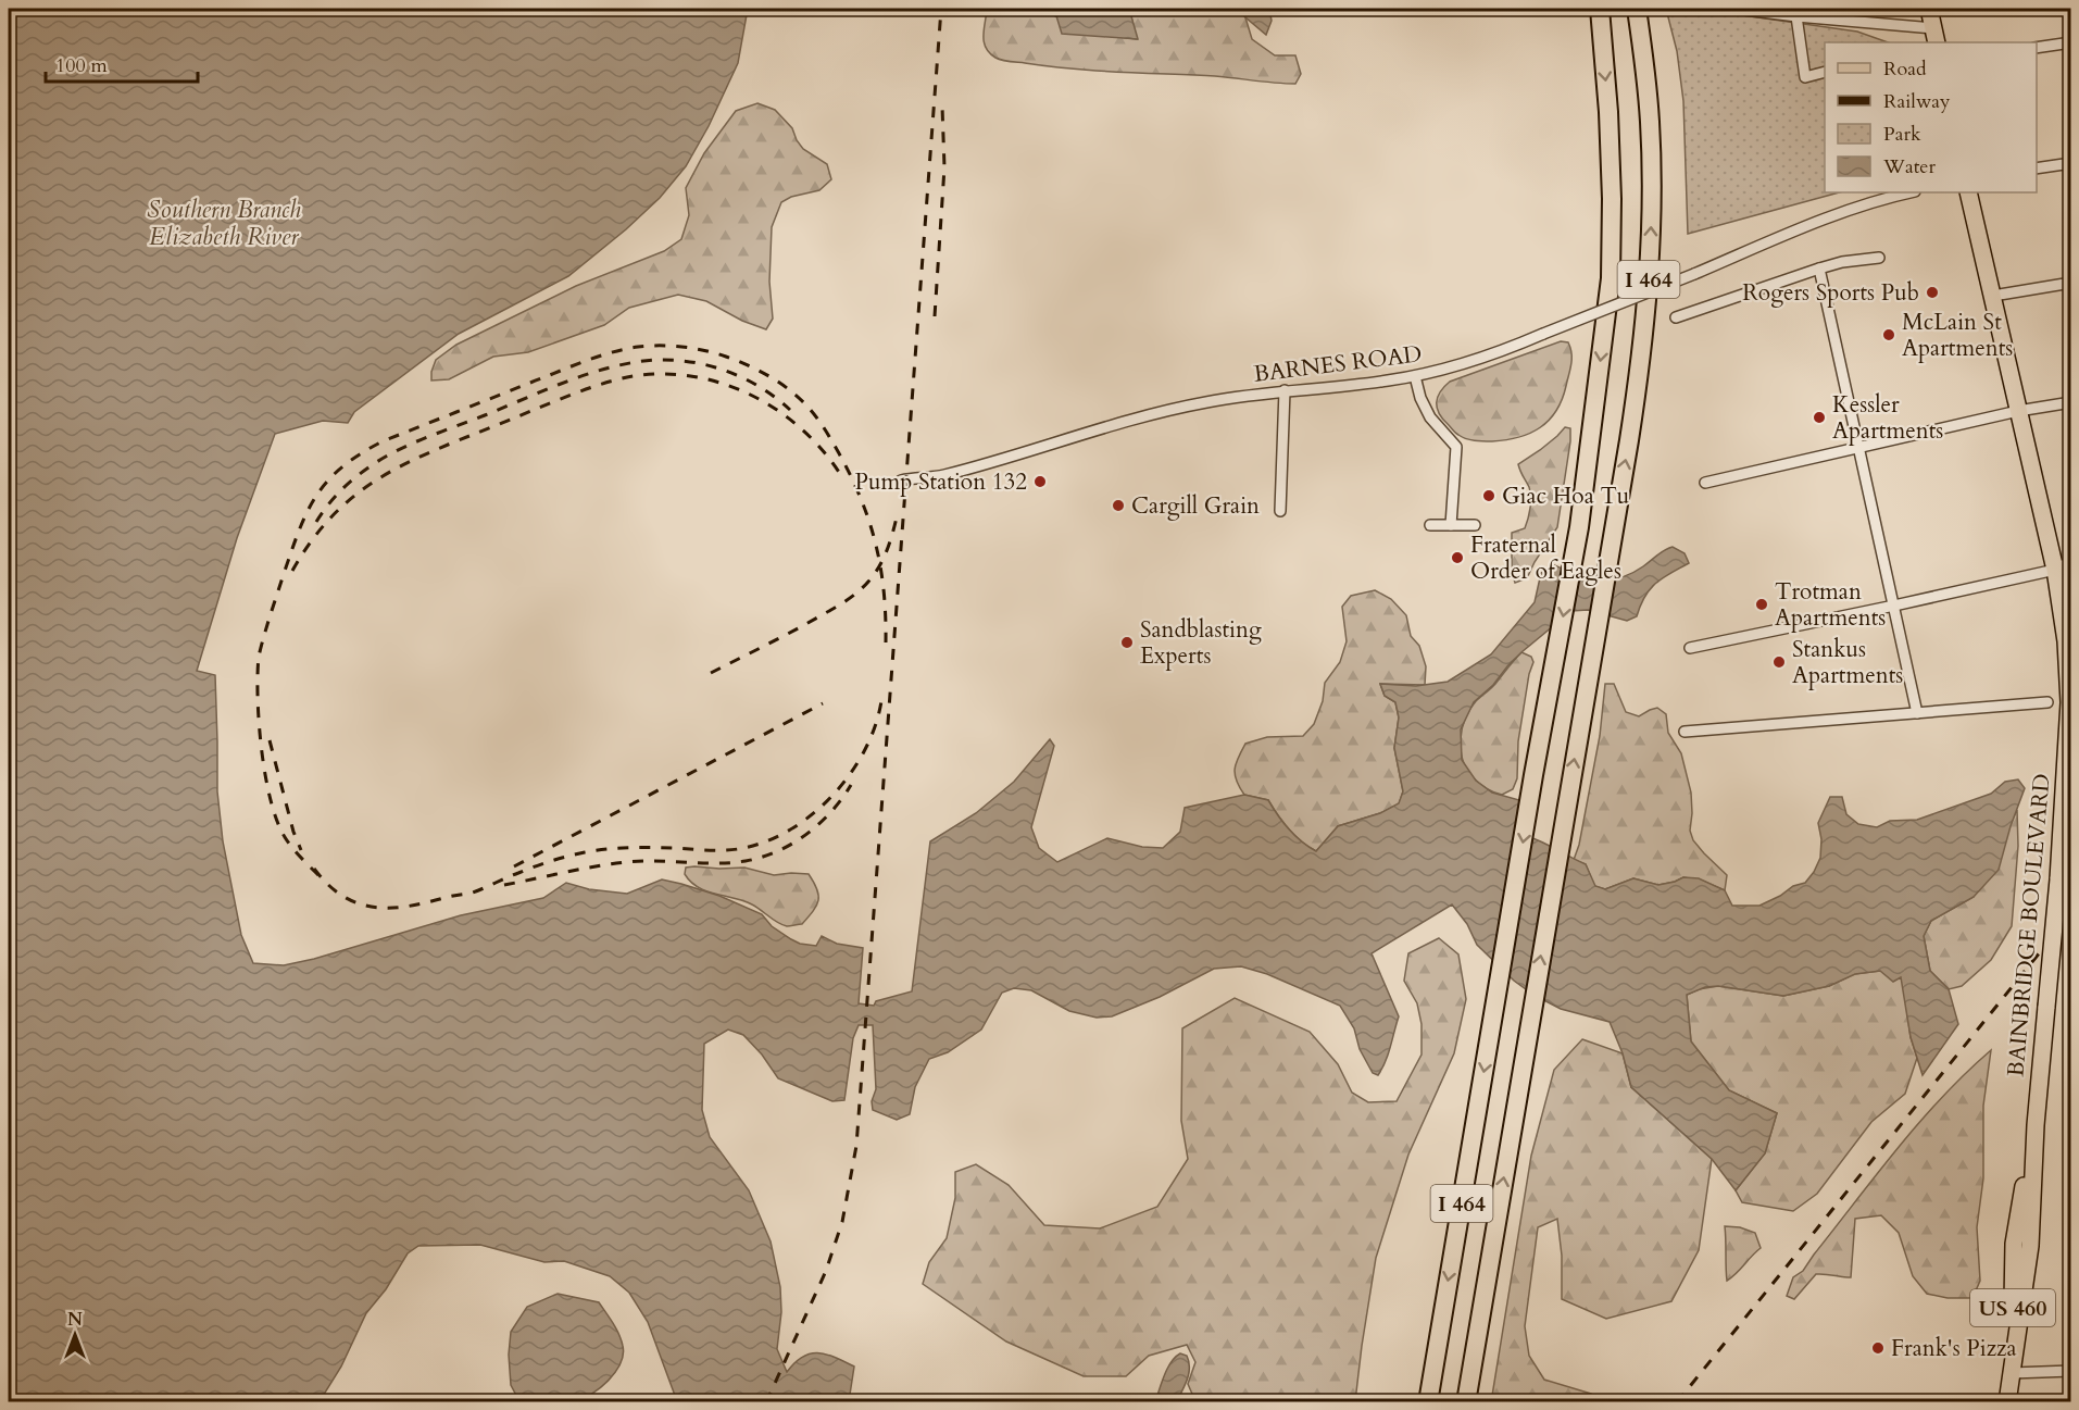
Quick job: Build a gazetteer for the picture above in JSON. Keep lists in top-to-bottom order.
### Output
{
  "streets": {
    "highway": ["I 464"],
    "main road": ["BAINBRIDGE BOULEVARD", "US 460"],
    "street": ["BARNES ROAD"]
  },
  "water": ["Southern Branch Elizabeth River"],
  "places": [
    "Rogers Sports Pub",
    "McLain St Apartments",
    "Kessler Apartments",
    "Pump Station 132",
    "Giac Hoa Tu",
    "Cargill Grain",
    "Fraternal Order of Eagles",
    "Trotman Apartments",
    "Sandblasting Experts",
    "Stankus Apartments",
    "Frank's Pizza"
  ],
  "legend": [
    "Road",
    "Railway",
    "Park",
    "Water"
  ],
  "scale_bar": "100 m",
  "north": "top"
}
